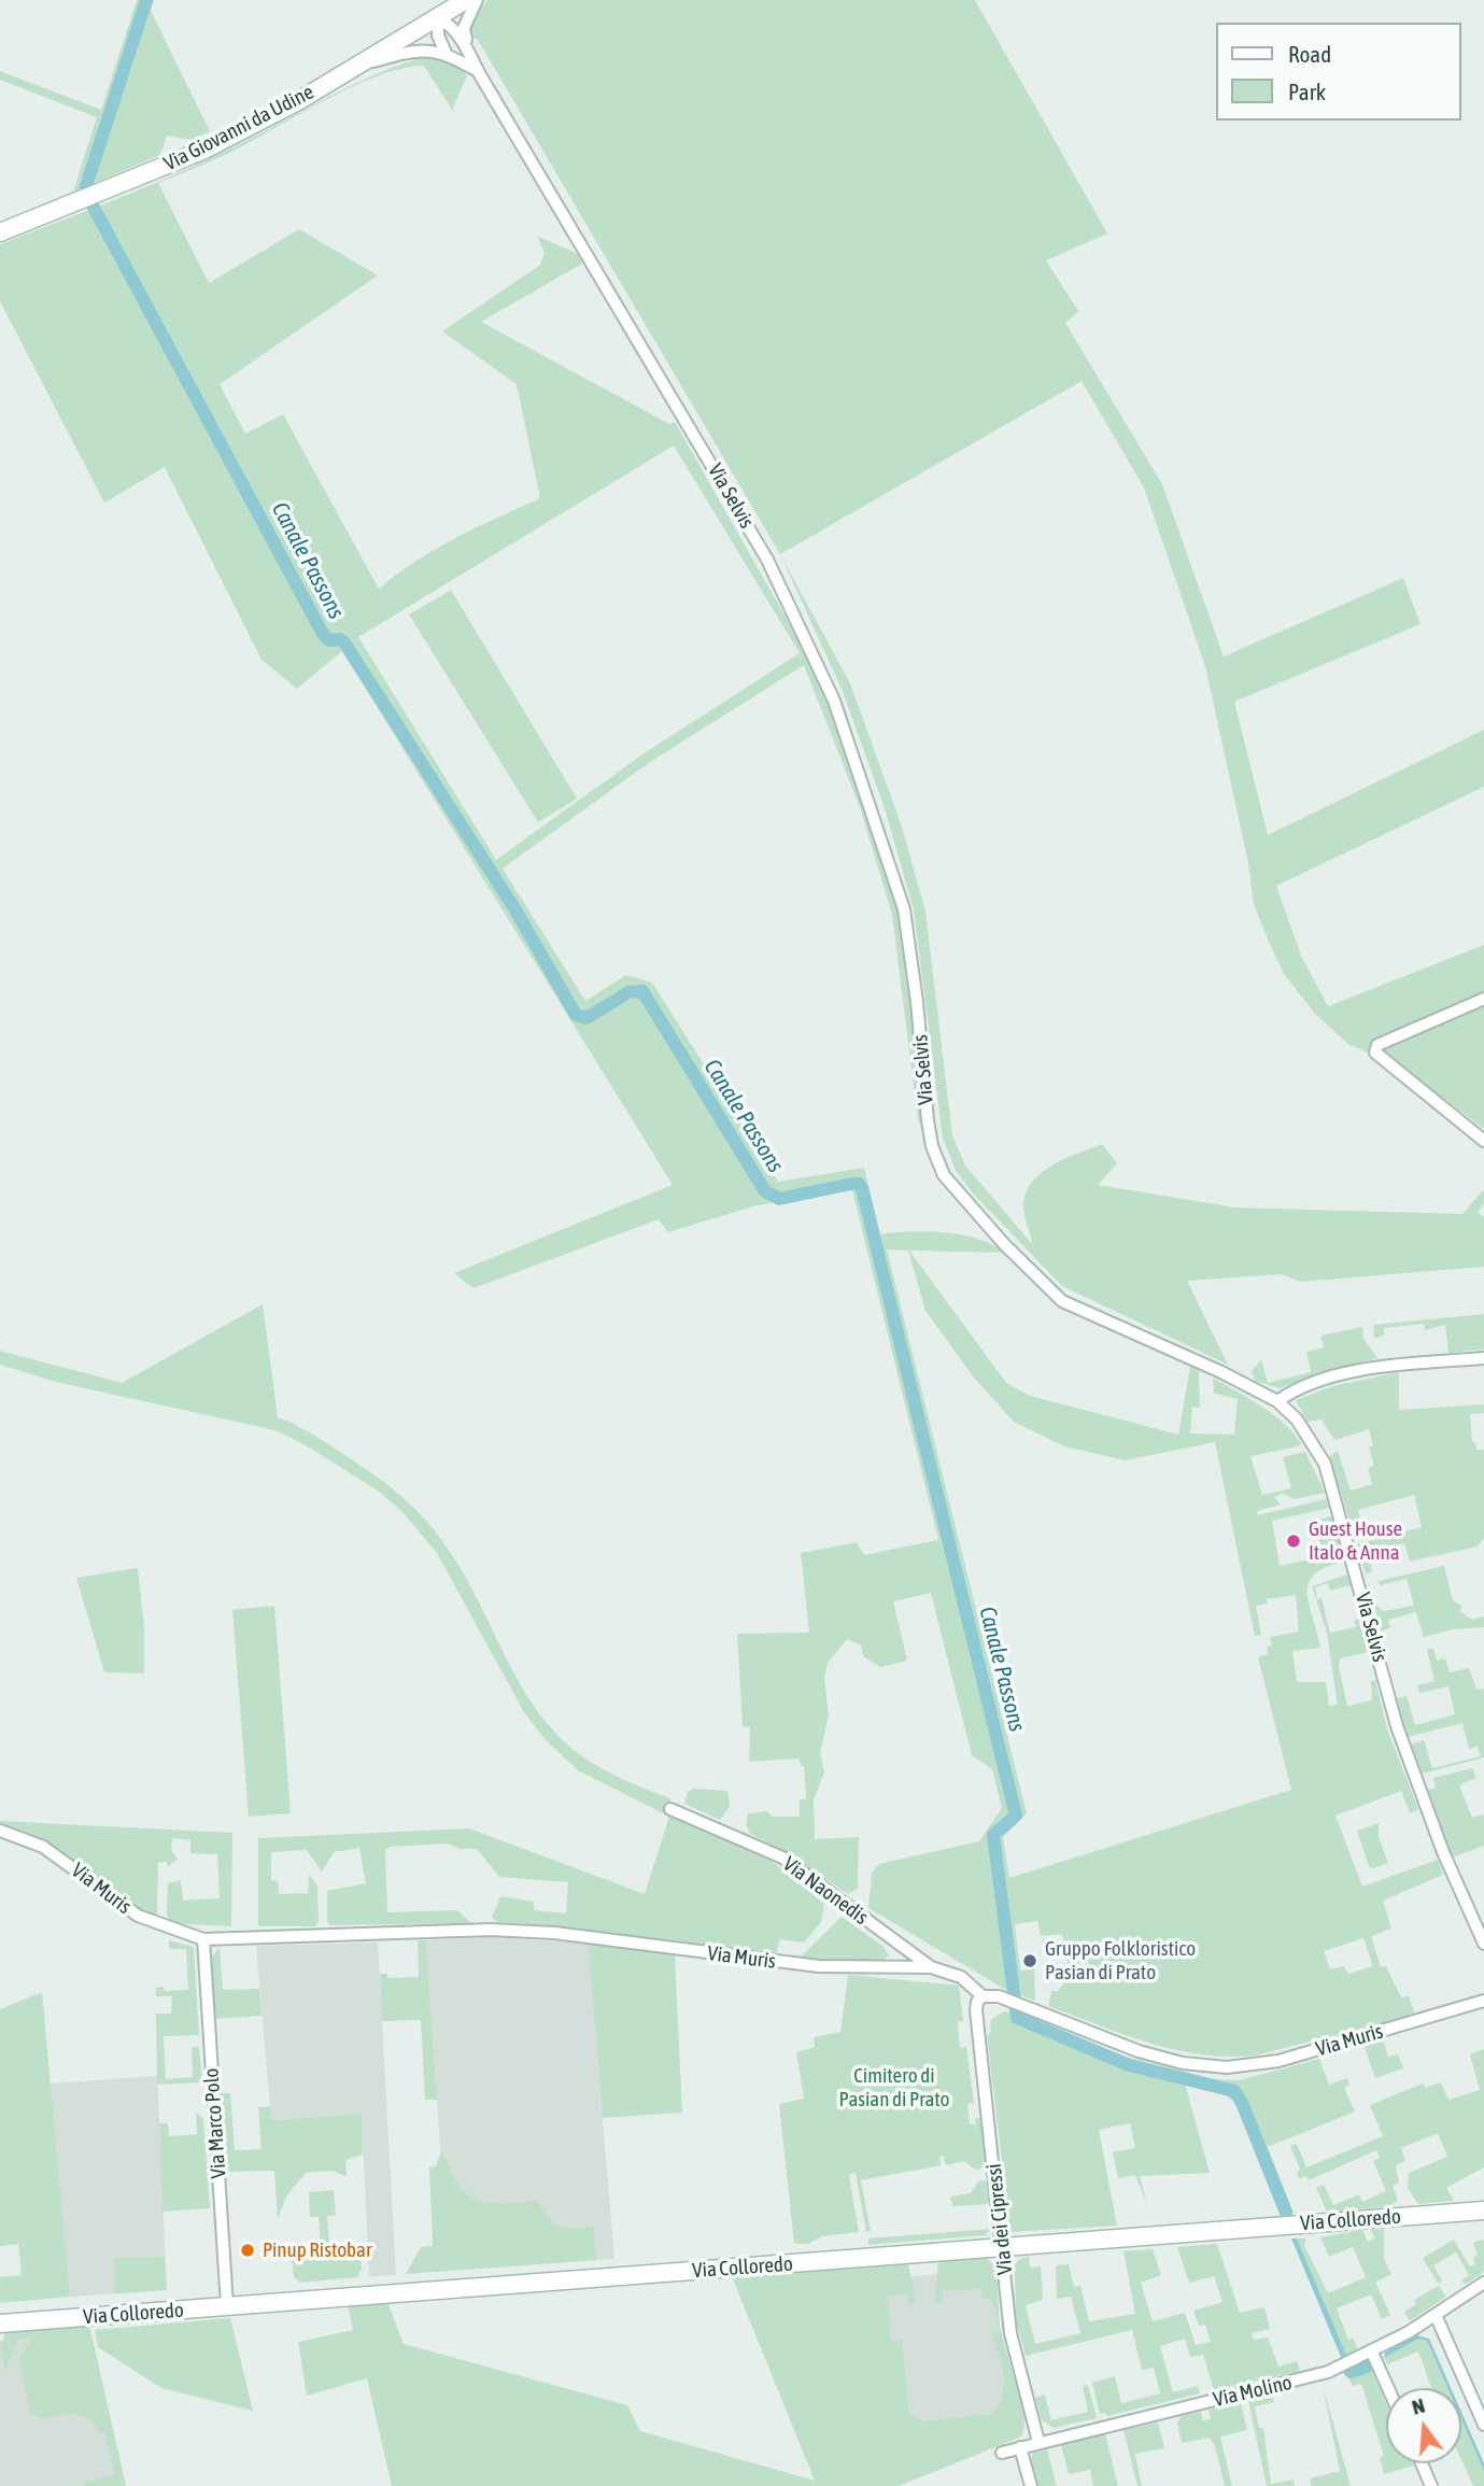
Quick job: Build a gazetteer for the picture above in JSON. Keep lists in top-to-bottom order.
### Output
{
  "streets": {
    "main road": ["Via Giovanni da Udine", "Via Colloredo"],
    "street": [
      "Via Selvis",
      "Via Muris",
      "Via Naonedis",
      "Via Marco Polo",
      "Via dei Cipressi",
      "Via Molino"
    ]
  },
  "crossings": [
    ["Via Giovanni da Udine", "Via Selvis"],
    ["Via Muris", "Via Naonedis"],
    ["Via Muris", "Via Marco Polo"],
    ["Via Muris", "Via dei Cipressi"],
    ["Via Marco Polo", "Via Colloredo"],
    ["Via dei Cipressi", "Via Colloredo"],
    ["Via dei Cipressi", "Via Molino"]
  ],
  "water": ["Canale Passons"],
  "parks": ["Cimitero di Pasian di Prato"],
  "places": ["Guest House Italo & Anna", "Gruppo Folkloristico Pasian di Prato", "Pinup Ristobar"],
  "legend": ["Road", "Park"],
  "north": "top"
}
